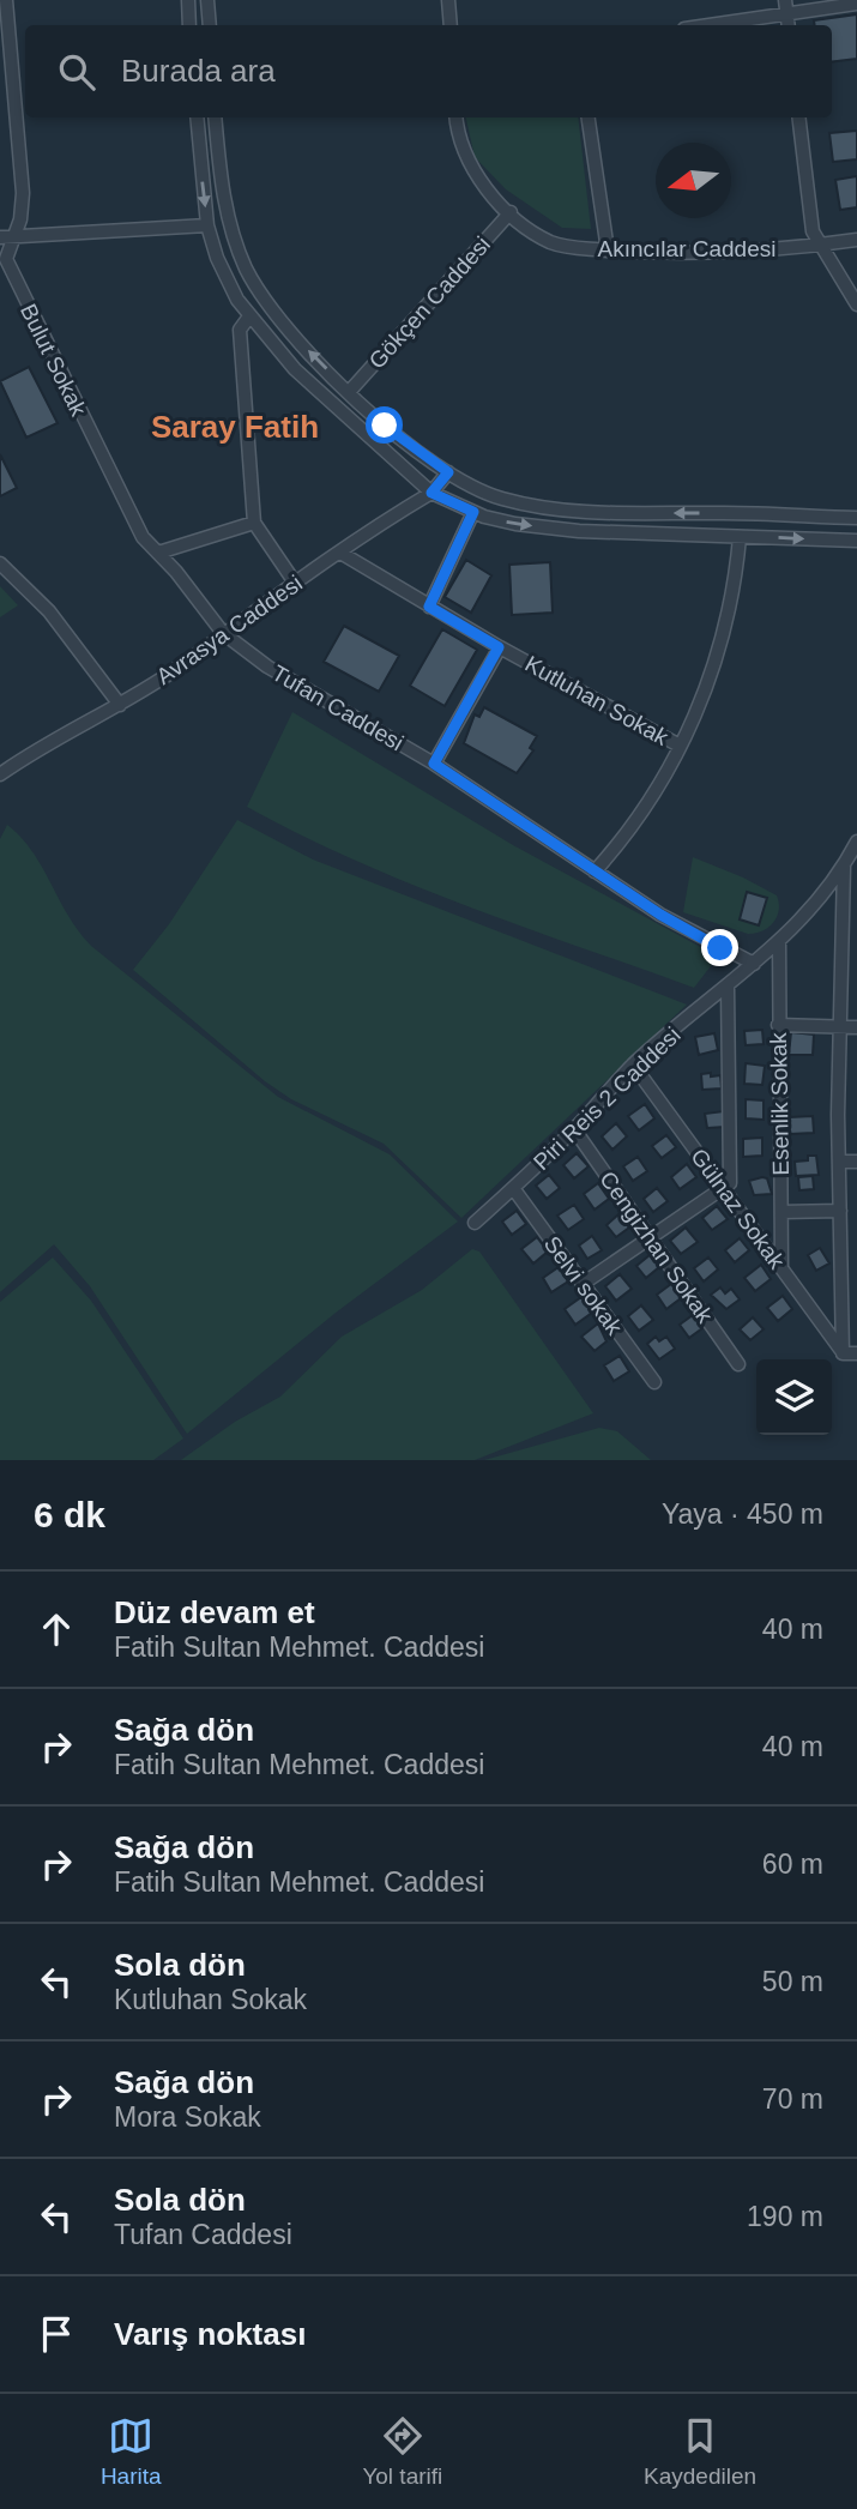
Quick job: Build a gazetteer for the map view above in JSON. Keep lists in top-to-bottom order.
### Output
{
  "streets": {
    "street": [
      "Akıncılar Caddesi",
      "Gökçen Caddesi",
      "Bulut Sokak",
      "Avrasya Caddesi",
      "Kutluhan Sokak",
      "Tufan Caddesi",
      "Piri Reis 2 Caddesi",
      "Esenlik Sokak",
      "Gülnaz Sokak",
      "Cengizhan Sokak",
      "Selvi sokak"
    ]
  },
  "crossings": [
    ["Akıncılar Caddesi", "Gökçen Caddesi"],
    ["Bulut Sokak", "Avrasya Caddesi"],
    ["Bulut Sokak", "Tufan Caddesi"],
    ["Avrasya Caddesi", "Kutluhan Sokak"],
    ["Avrasya Caddesi", "Tufan Caddesi"],
    ["Tufan Caddesi", "Piri Reis 2 Caddesi"],
    ["Piri Reis 2 Caddesi", "Esenlik Sokak"],
    ["Piri Reis 2 Caddesi", "Gülnaz Sokak"],
    ["Piri Reis 2 Caddesi", "Cengizhan Sokak"],
    ["Piri Reis 2 Caddesi", "Selvi sokak"],
    ["Esenlik Sokak", "Gülnaz Sokak"]
  ],
  "districts": ["Saray Fatih"],
  "north": "left",
  "page": {
    "search": "Burada ara",
    "heading": ["6 dk", "Yaya · 450 m"],
    "list": [
      ["Düz devam et", "Fatih Sultan Mehmet. Caddesi", "40 m"],
      ["Sağa dön", "Fatih Sultan Mehmet. Caddesi", "40 m"],
      ["Sağa dön", "Fatih Sultan Mehmet. Caddesi", "60 m"],
      ["Sola dön", "Kutluhan Sokak", "50 m"],
      ["Sağa dön", "Mora Sokak", "70 m"],
      ["Sola dön", "Tufan Caddesi", "190 m"],
      "Varış noktası"
    ],
    "nav": ["Harita", "Yol tarifi", "Kaydedilen"]
  }
}
